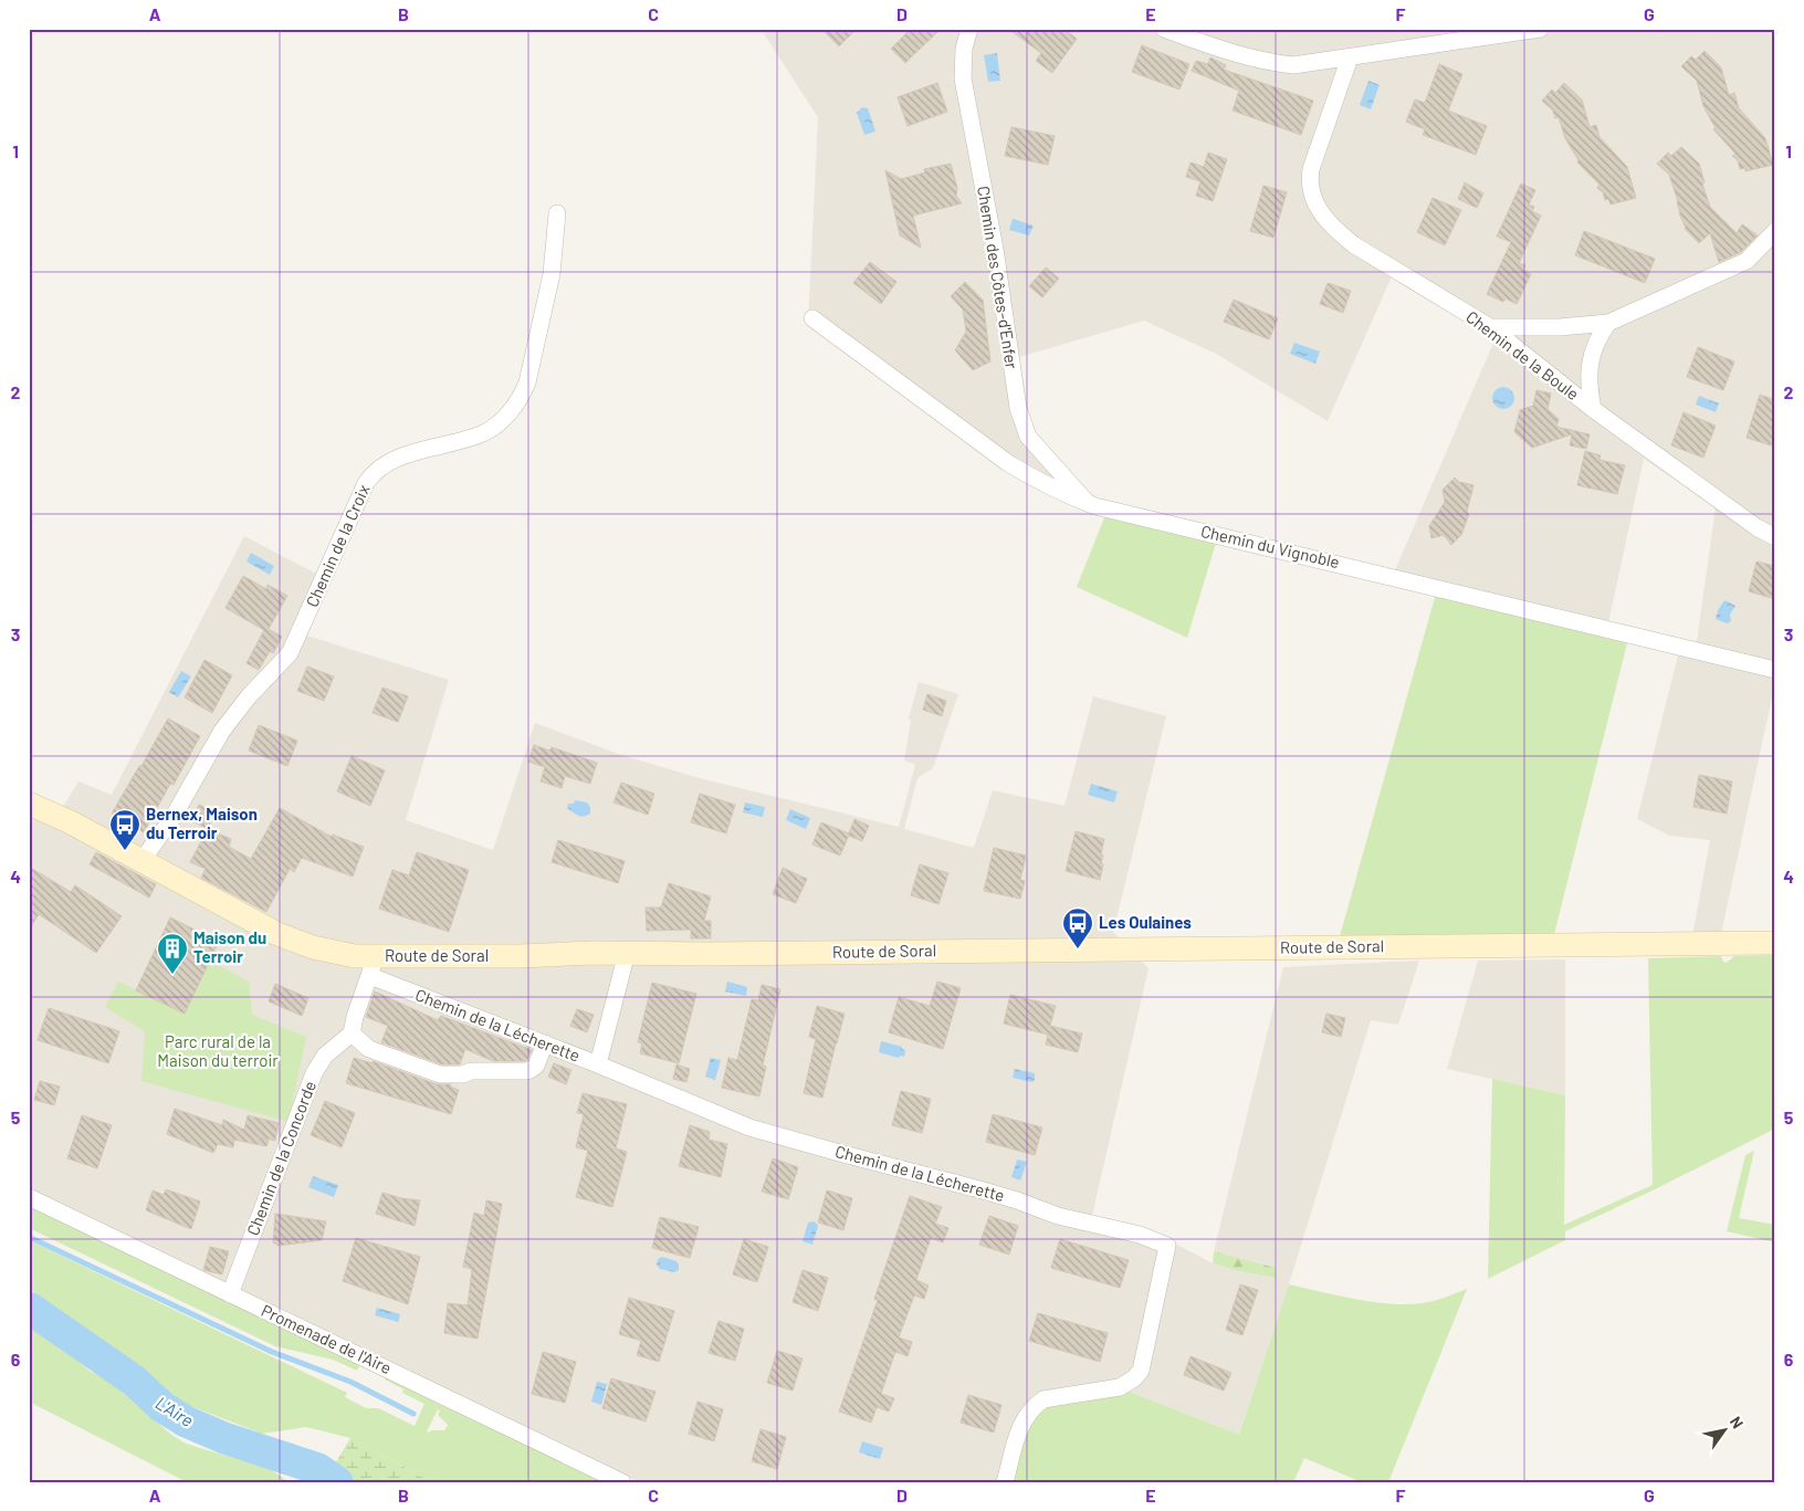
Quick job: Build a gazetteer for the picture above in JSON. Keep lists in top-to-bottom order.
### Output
{
  "streets": {
    "street": [
      "Chemin des Côtes-d'Enfer",
      "Chemin de la Boule",
      "Chemin de la Croix",
      "Chemin du Vignoble",
      "Route de Soral",
      "Chemin de la Lécherette",
      "Chemin de la Concorde",
      "Promenade de l'Aire"
    ]
  },
  "crossings": [
    ["Chemin des Côtes-d'Enfer", "Chemin du Vignoble"],
    ["Chemin de la Croix", "Route de Soral"],
    ["Route de Soral", "Chemin de la Lécherette"],
    ["Chemin de la Concorde", "Promenade de l'Aire"]
  ],
  "water": ["L'Aire"],
  "parks": ["Parc rural de la Maison du terroir"],
  "places": {
    "bus stop": ["Bernex, Maison du Terroir", "Les Oulaines"],
    "building": ["Maison du Terroir"]
  },
  "north": "top right",
  "grid": {
    "columns": [
      "A",
      "B",
      "C",
      "D",
      "E",
      "F",
      "G"
    ],
    "rows": [
      "1",
      "2",
      "3",
      "4",
      "5",
      "6"
    ]
  }
}
